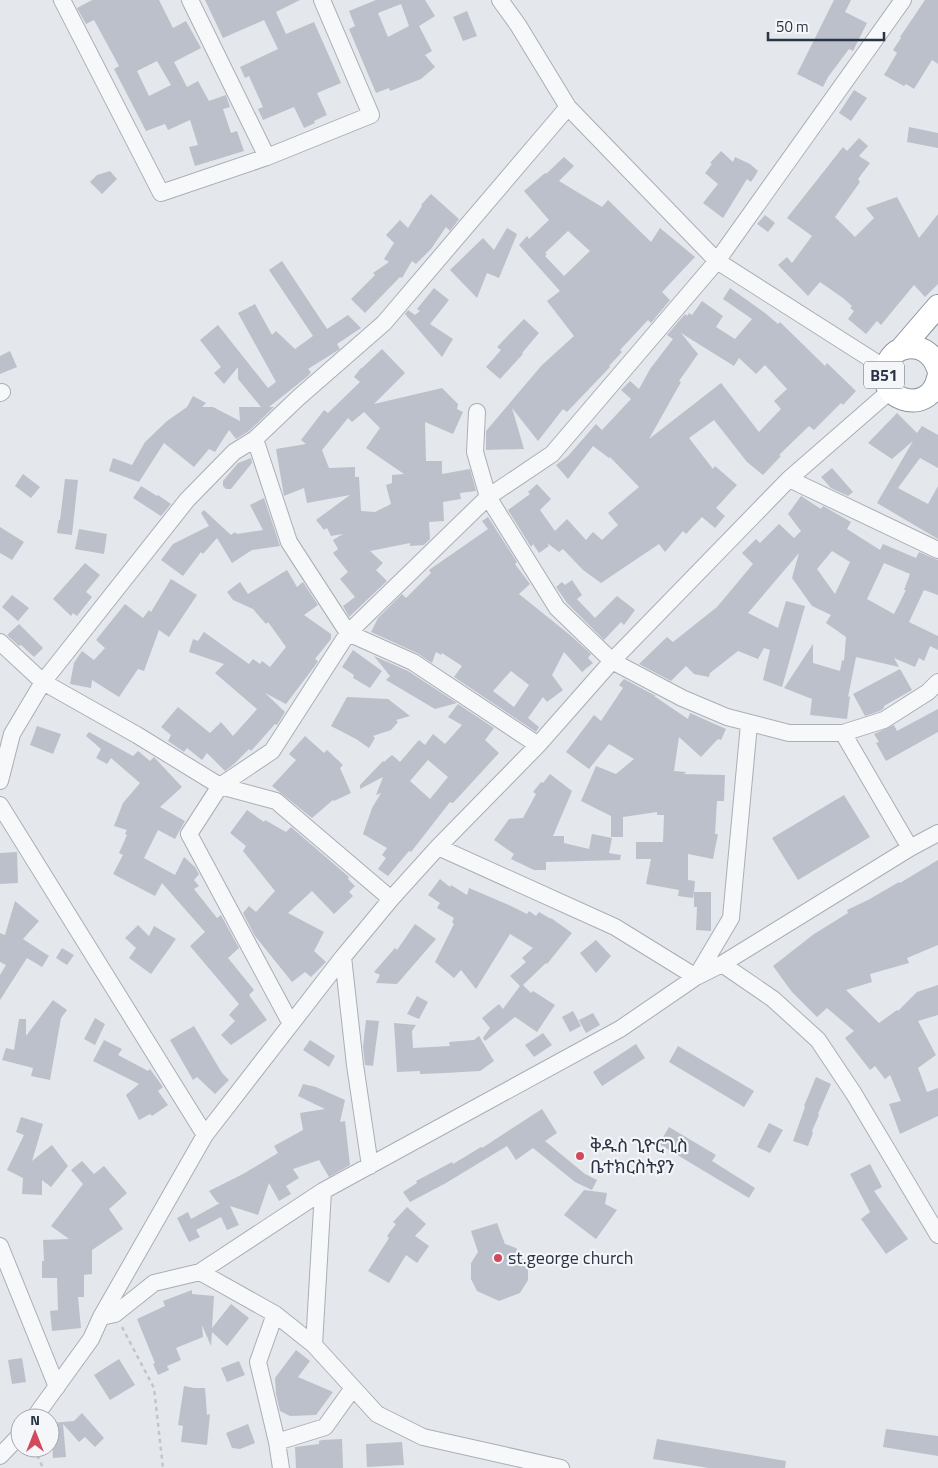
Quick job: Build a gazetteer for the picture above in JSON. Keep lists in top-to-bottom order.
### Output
{
  "streets": {
    "highway": ["B51"]
  },
  "places": ["ቅዱስ ጊዮርጊስ ቤተክርስትያን", "st.george church"],
  "scale_bar": "50 m",
  "north": "top"
}
